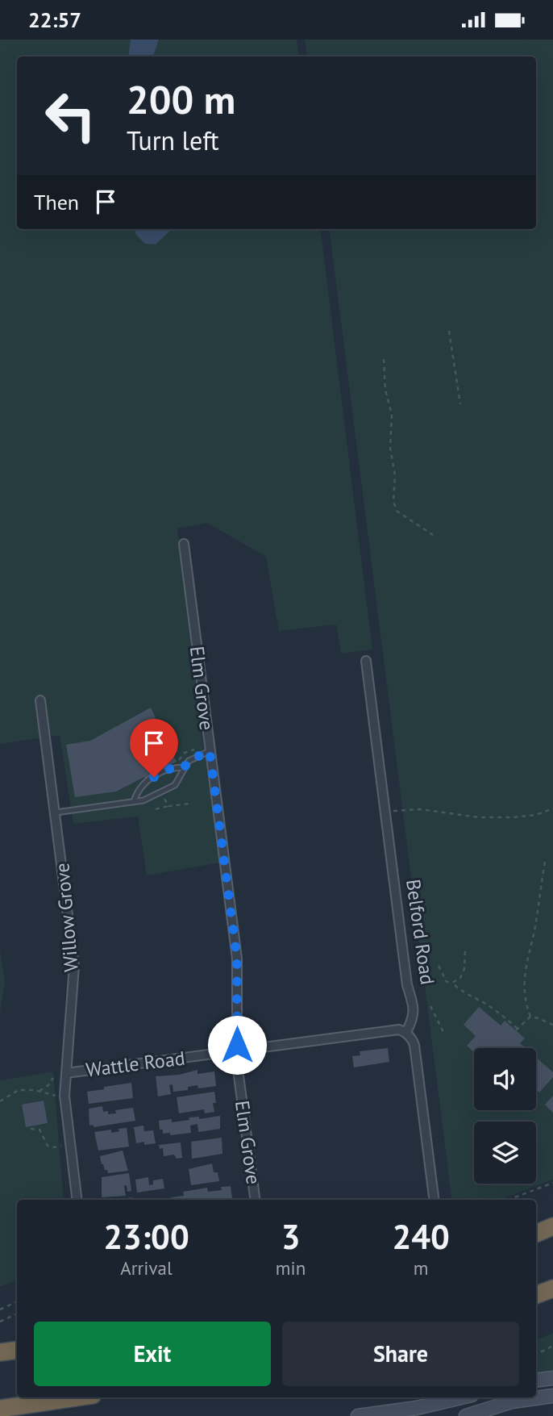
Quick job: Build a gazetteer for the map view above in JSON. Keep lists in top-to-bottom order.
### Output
{
  "streets": {
    "street": [
      "Elm Grove",
      "Willow Grove",
      "Belford Road",
      "Wattle Road"
    ]
  },
  "crossings": [
    ["Elm Grove", "Wattle Road"],
    ["Willow Grove", "Wattle Road"],
    ["Belford Road", "Wattle Road"]
  ],
  "page": {
    "status": "22:57",
    "turn": ["200 m", "Turn left"],
    "then": "Then",
    "eta": [
      "23:00",
      "Arrival",
      "3",
      "min",
      "240",
      "m"
    ],
    "buttons": ["Exit", "Share"]
  }
}
